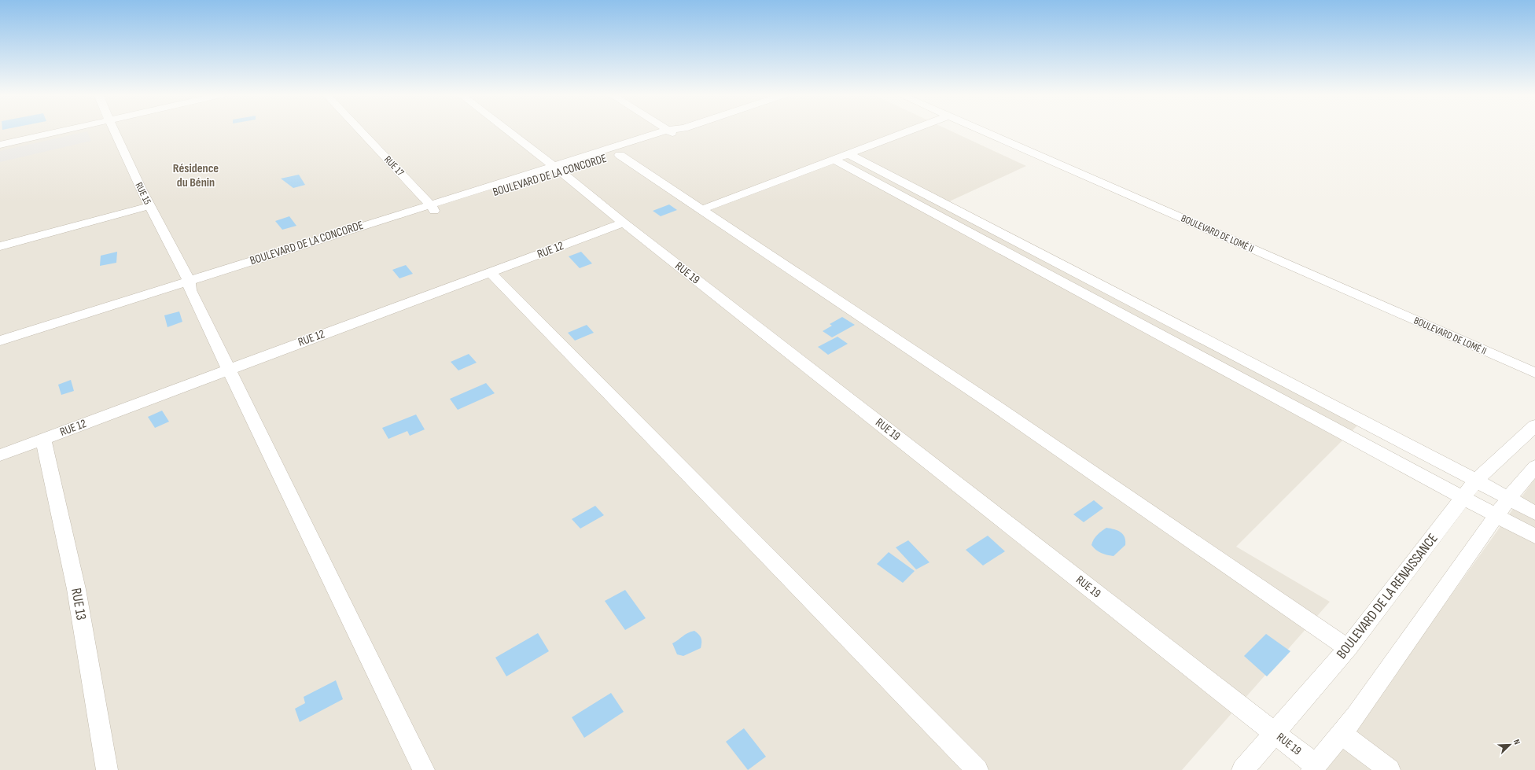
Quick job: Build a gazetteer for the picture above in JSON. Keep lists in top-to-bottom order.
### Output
{
  "streets": {
    "street": [
      "RUE 17",
      "BOULEVARD DE LA CONCORDE",
      "RUE 15",
      "BOULEVARD DE LOMÉ II",
      "RUE 12",
      "RUE 19",
      "BOULEVARD DE LA RENAISSANCE",
      "RUE 13"
    ]
  },
  "crossings": [
    ["RUE 17", "BOULEVARD DE LA CONCORDE"],
    ["BOULEVARD DE LA CONCORDE", "RUE 15"],
    ["BOULEVARD DE LA CONCORDE", "RUE 19"],
    ["RUE 15", "RUE 12"],
    ["RUE 12", "RUE 19"],
    ["RUE 12", "RUE 13"],
    ["RUE 19", "BOULEVARD DE LA RENAISSANCE"]
  ],
  "districts": ["Résidence du Bénin"],
  "north": "top right"
}
